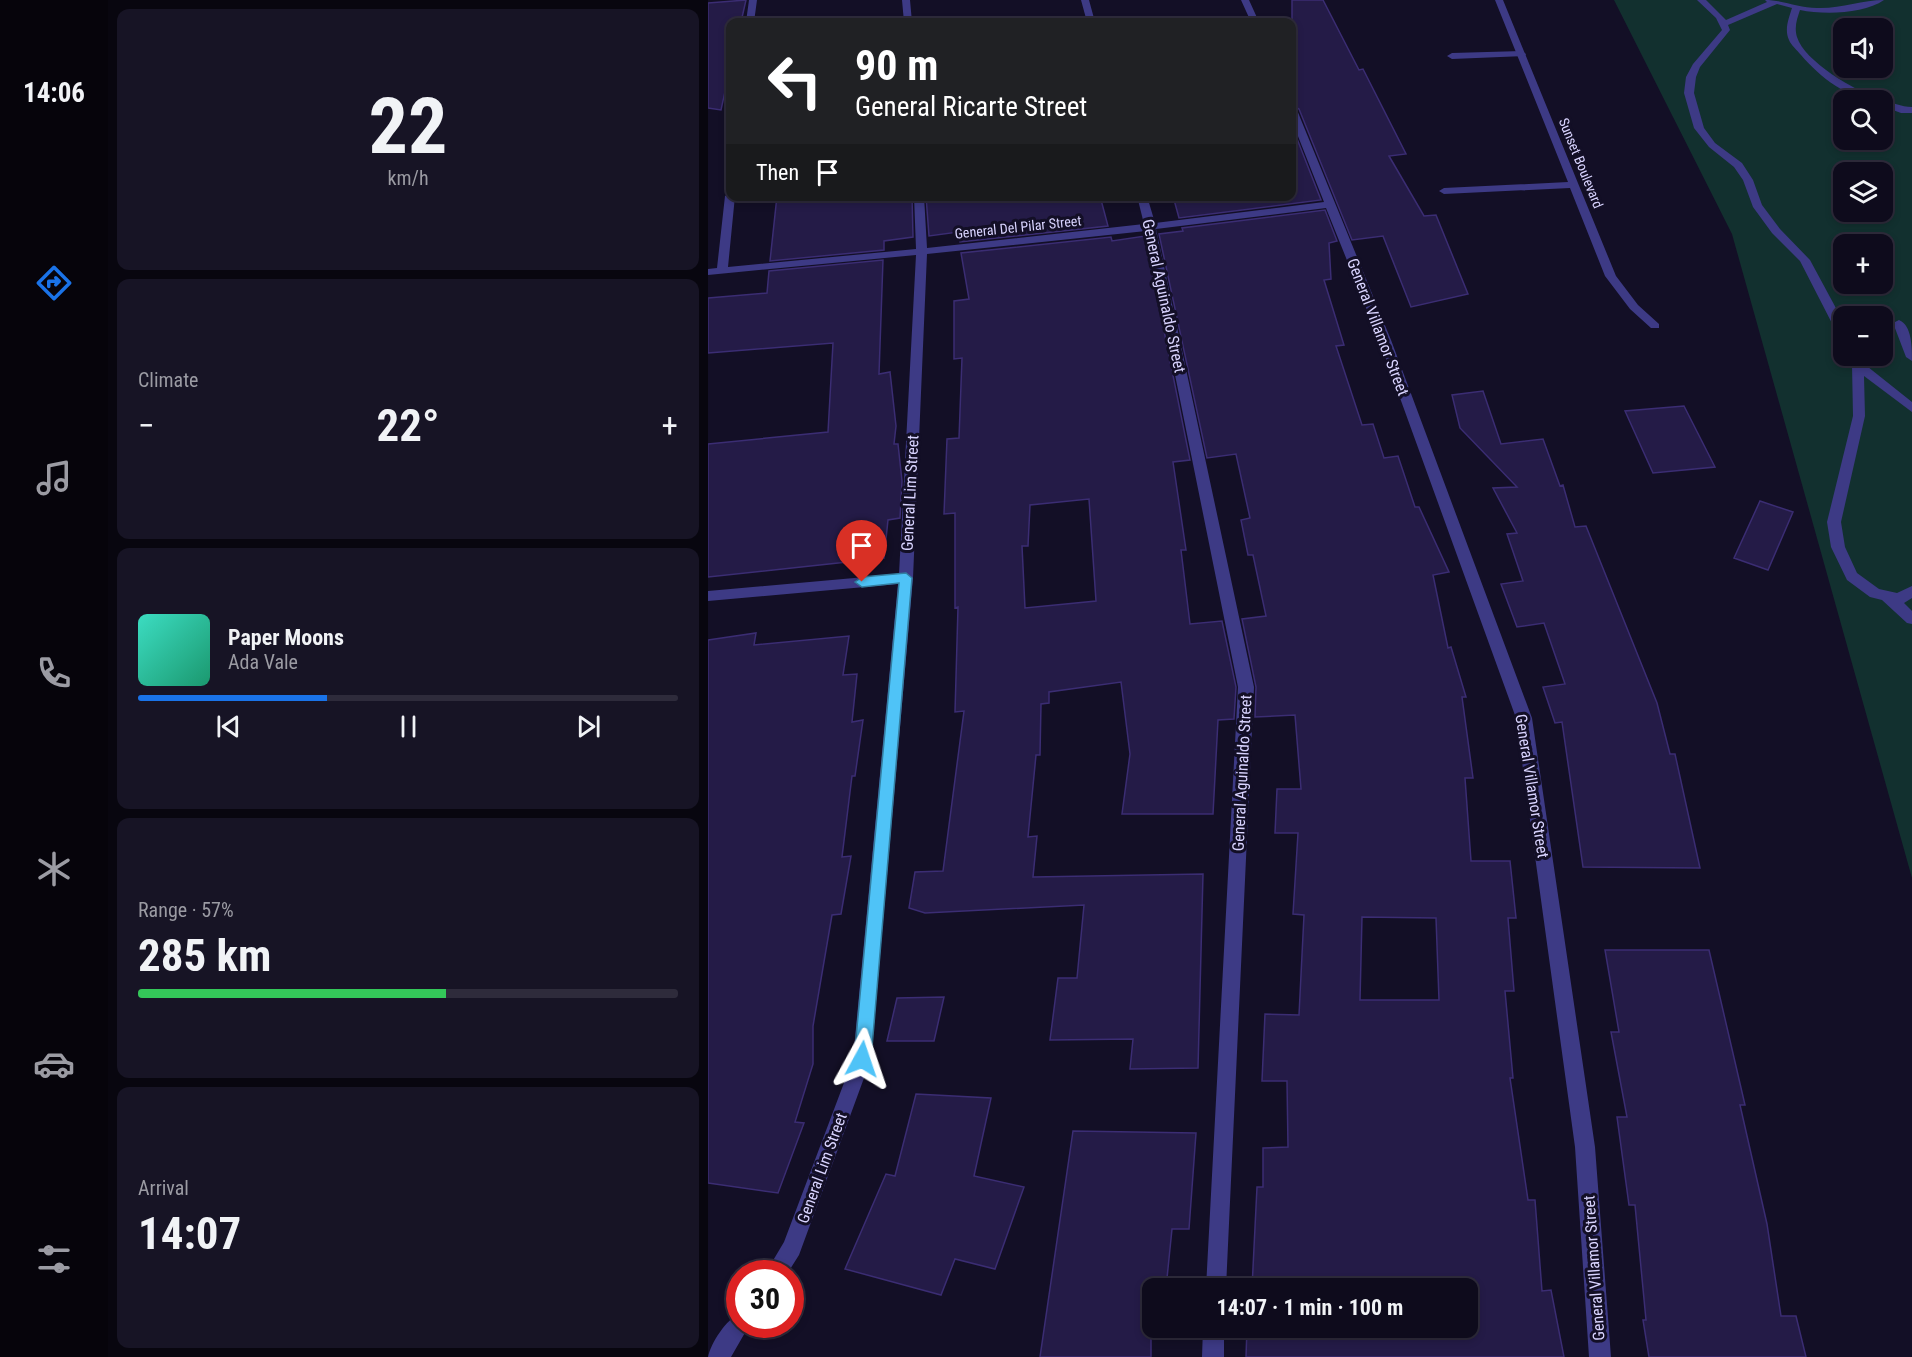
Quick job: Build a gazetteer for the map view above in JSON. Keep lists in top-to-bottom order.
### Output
{
  "streets": {
    "street": [
      "Sunset Boulevard",
      "General Del Pilar Street",
      "General Aguinaldo Street",
      "General Villamor Street",
      "General Lim Street"
    ]
  },
  "crossings": [
    ["General Del Pilar Street", "General Aguinaldo Street"],
    ["General Del Pilar Street", "General Villamor Street"],
    ["General Del Pilar Street", "General Lim Street"]
  ],
  "page": {
    "tabs": "14:06",
    "tile": [
      ["22", "km/h"],
      "Climate",
      ["Range · 57%", "285 km"],
      ["Arrival", "14:07"]
    ],
    "map_buttons": ["+", "−"],
    "turn": ["90 m", "General Ricarte Street"],
    "then": "Then",
    "heat": ["−", "22°", "+"],
    "song": ["Paper Moons", "Ada Vale"],
    "limit": "30",
    "trip": "14:07 · 1 min · 100 m"
  }
}
